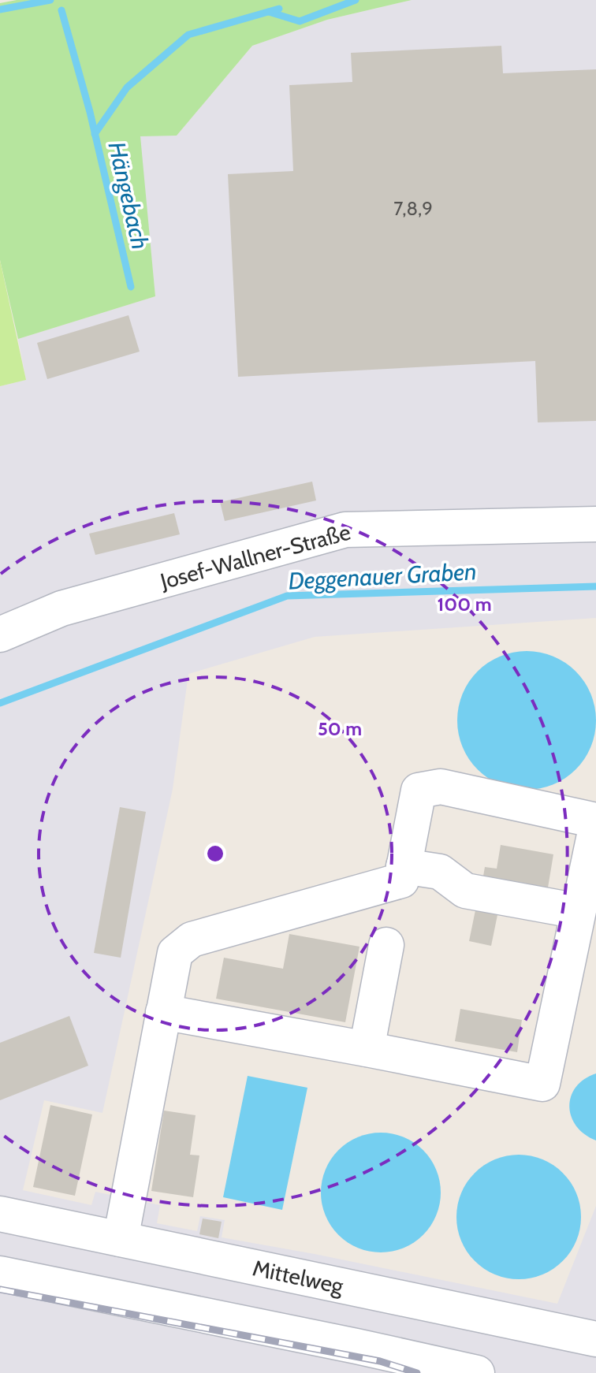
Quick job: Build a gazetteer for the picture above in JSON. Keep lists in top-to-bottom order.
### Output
{
  "streets": {
    "street": ["Josef-Wallner-Straße", "Mittelweg"]
  },
  "water": ["Hängebach", "Deggenauer Graben"],
  "house_numbers": ["7,8,9"],
  "rings": ["100 m", "50 m"]
}
